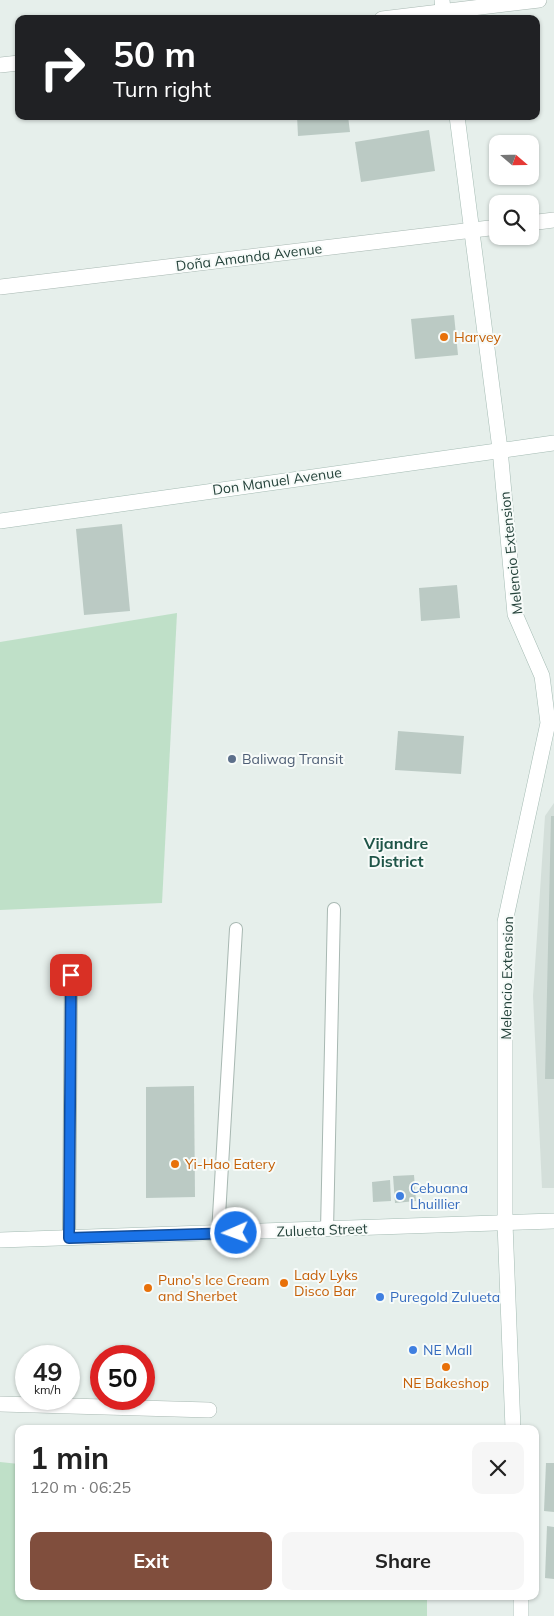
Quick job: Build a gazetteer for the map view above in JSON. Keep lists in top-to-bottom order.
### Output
{
  "streets": {
    "street": [
      "Doña Amanda Avenue",
      "Don Manuel Avenue",
      "Melencio Extension",
      "Zulueta Street"
    ]
  },
  "crossings": [
    ["Doña Amanda Avenue", "Melencio Extension"],
    ["Don Manuel Avenue", "Melencio Extension"],
    ["Melencio Extension", "Zulueta Street"]
  ],
  "districts": ["Vijandre District"],
  "places": [
    "Harvey",
    "Baliwag Transit",
    "Yi-Hao Eatery",
    "Cebuana Lhuillier",
    "Lady Lyks Disco Bar",
    "Puno's Ice Cream and Sherbet",
    "Puregold Zulueta",
    "NE Mall",
    "NE Bakeshop"
  ],
  "north": "right",
  "page": {
    "turn": ["50 m", "Turn right"],
    "speed": "49 km/h",
    "limit": "50",
    "heading": ["1 min", "120 m · 06:25"],
    "buttons": ["Exit", "Share"]
  }
}
